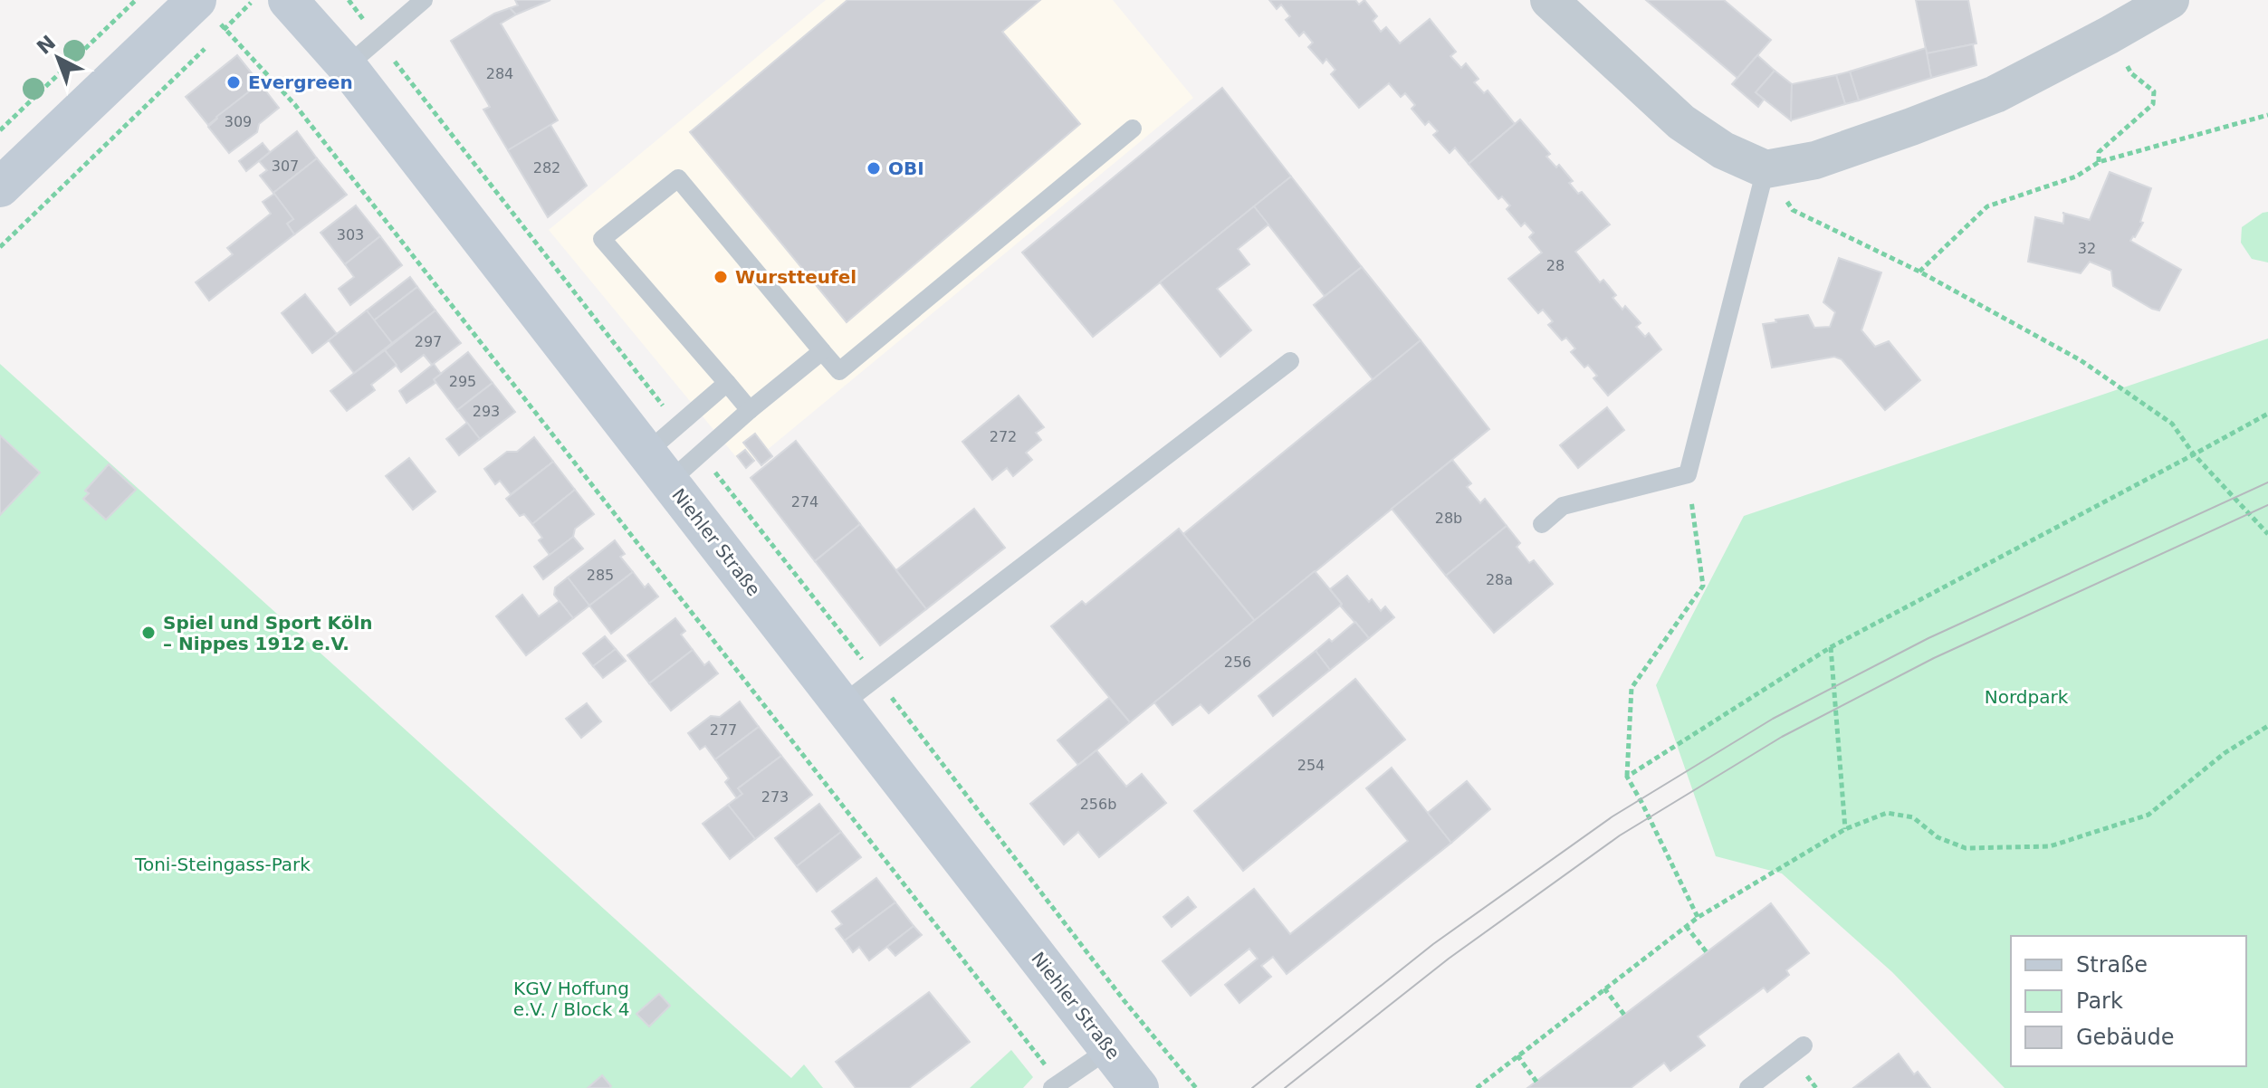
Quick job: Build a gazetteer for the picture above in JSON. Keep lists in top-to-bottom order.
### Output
{
  "streets": {
    "street": ["Niehler Straße"]
  },
  "parks": ["Nordpark", "Toni-Steingass-Park", "KGV Hoffung e.V. / Block 4"],
  "places": [
    "Evergreen",
    "OBI",
    "Wurstteufel",
    "Spiel und Sport Köln – Nippes 1912 e.V."
  ],
  "house_numbers": [
    "284",
    "309",
    "307",
    "282",
    "303",
    "32",
    "28",
    "297",
    "295",
    "293",
    "272",
    "274",
    "28b",
    "285",
    "28a",
    "256",
    "277",
    "254",
    "273",
    "256b"
  ],
  "legend": ["Straße", "Park", "Gebäude"],
  "north": "top left"
}
